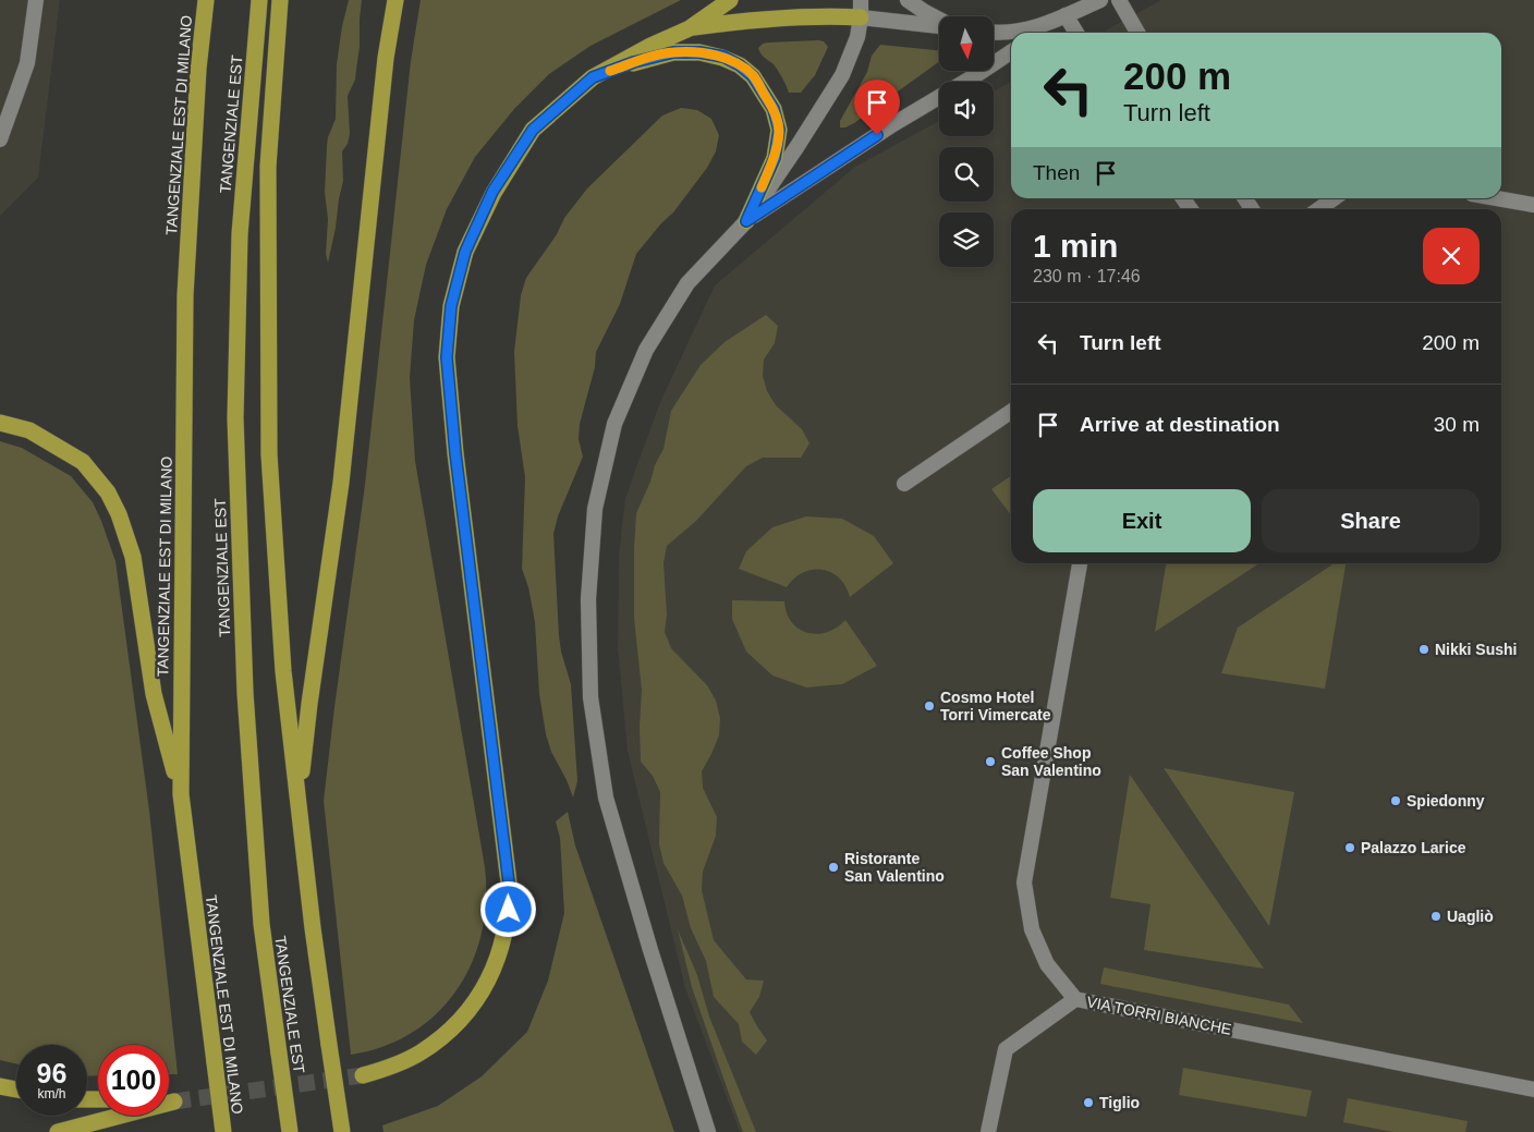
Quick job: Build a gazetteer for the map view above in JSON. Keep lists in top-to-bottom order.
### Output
{
  "streets": {
    "highway": ["TANGENZIALE EST", "TANGENZIALE EST DI MILANO"],
    "street": ["VIA TORRI BIANCHE"]
  },
  "places": [
    "Nikki Sushi",
    "Cosmo Hotel Torri Vimercate",
    "Coffee Shop San Valentino",
    "Spiedonny",
    "Palazzo Larice",
    "Ristorante San Valentino",
    "Uagliò",
    "Tiglio"
  ],
  "north": "bottom",
  "page": {
    "turn": ["200 m", "Turn left"],
    "then": "Then",
    "heading": ["1 min", "230 m · 17:46"],
    "list": [
      {
        "name": "Turn left",
        "value": "200 m"
      },
      {
        "name": "Arrive at destination",
        "value": "30 m"
      }
    ],
    "buttons": ["Exit", "Share"],
    "speed": "96 km/h",
    "limit": "100"
  }
}
